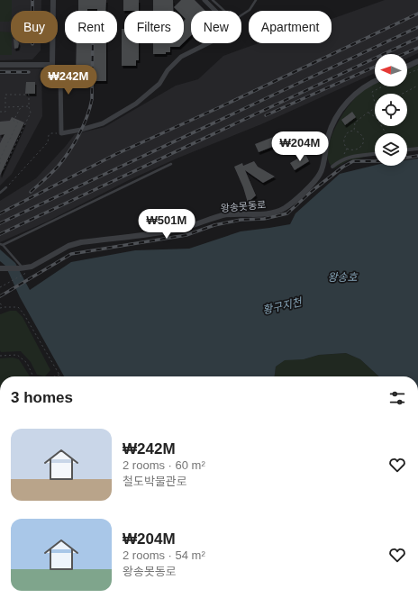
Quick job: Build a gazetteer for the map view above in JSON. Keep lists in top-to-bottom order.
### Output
{
  "streets": {
    "street": ["왕송못동로"]
  },
  "water": ["왕송호", "황구지천"],
  "north": "left",
  "page": {
    "chip": [
      "Buy",
      "Rent",
      "Filters",
      "New",
      "Apartment"
    ],
    "price": ["₩242M", "₩204M", "₩501M"],
    "heading": "3 homes",
    "list": [
      {
        "name": "₩242M",
        "note": "2 rooms · 60 m² · 철도박물관로"
      },
      {
        "name": "₩204M",
        "note": "2 rooms · 54 m² · 왕송못동로"
      }
    ]
  }
}
